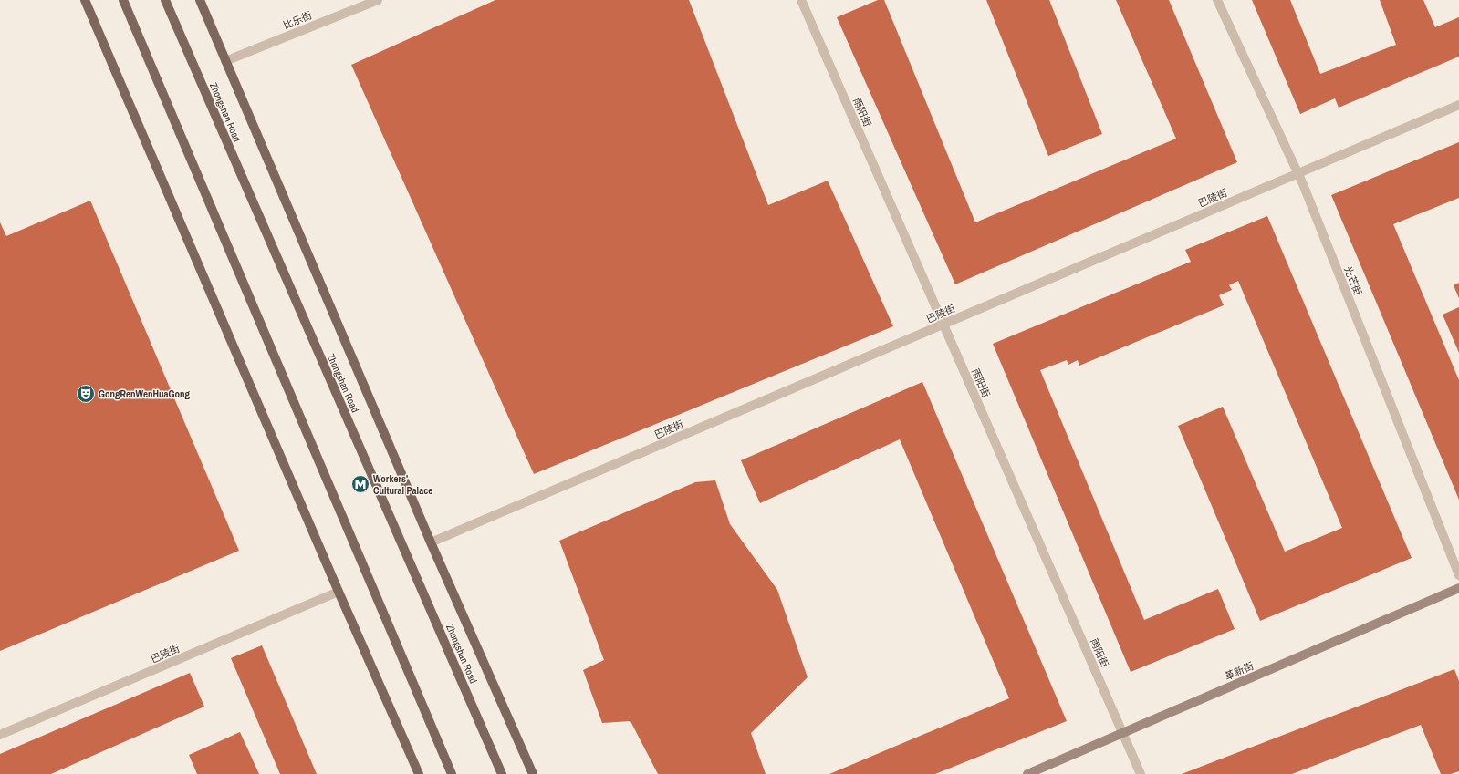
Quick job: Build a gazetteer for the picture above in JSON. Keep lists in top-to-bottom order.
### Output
{
  "streets": {
    "main road": ["Zhongshan Road", "革新街"],
    "street": [
      "比乐街",
      "雨阳街",
      "巴陵街",
      "光芒街"
    ]
  },
  "crossings": [
    ["雨阳街", "巴陵街"],
    ["雨阳街", "革新街"],
    ["巴陵街", "光芒街"]
  ],
  "places": {
    "theatre": ["GongRenWenHuaGong"],
    "metro station": ["Workers' Cultural Palace"]
  }
}
